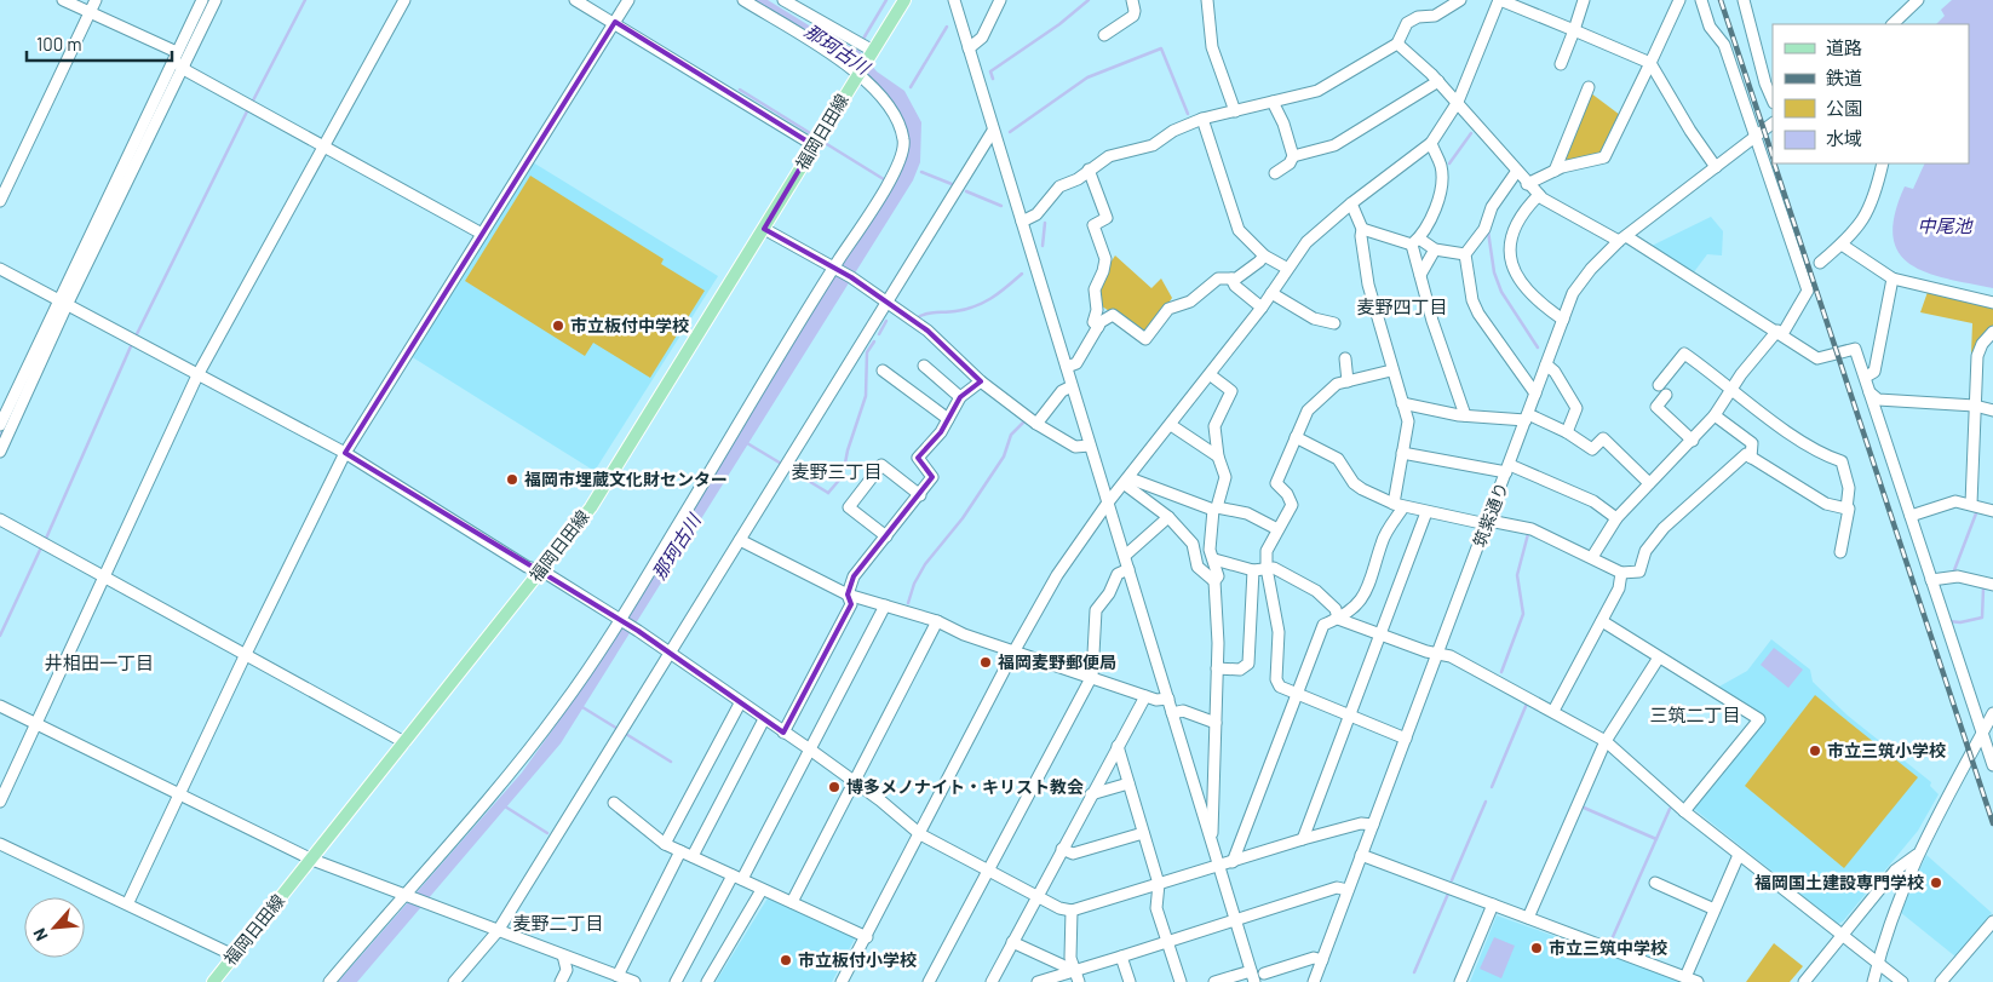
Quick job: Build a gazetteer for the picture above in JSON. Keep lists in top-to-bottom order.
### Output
{
  "streets": {
    "main road": ["福岡日田線"],
    "street": ["筑紫通り"]
  },
  "districts": [
    "麦野四丁目",
    "麦野三丁目",
    "井相田一丁目",
    "三筑二丁目",
    "麦野二丁目"
  ],
  "water": ["那珂古川", "中尾池"],
  "places": [
    "市立板付中学校",
    "福岡市埋蔵文化財センター",
    "福岡麦野郵便局",
    "市立三筑小学校",
    "博多メノナイト・キリスト教会",
    "福岡国土建設専門学校",
    "市立三筑中学校",
    "市立板付小学校"
  ],
  "legend": [
    "道路",
    "鉄道",
    "公園",
    "水域"
  ],
  "scale_bar": "100 m",
  "north": "bottom left"
}
